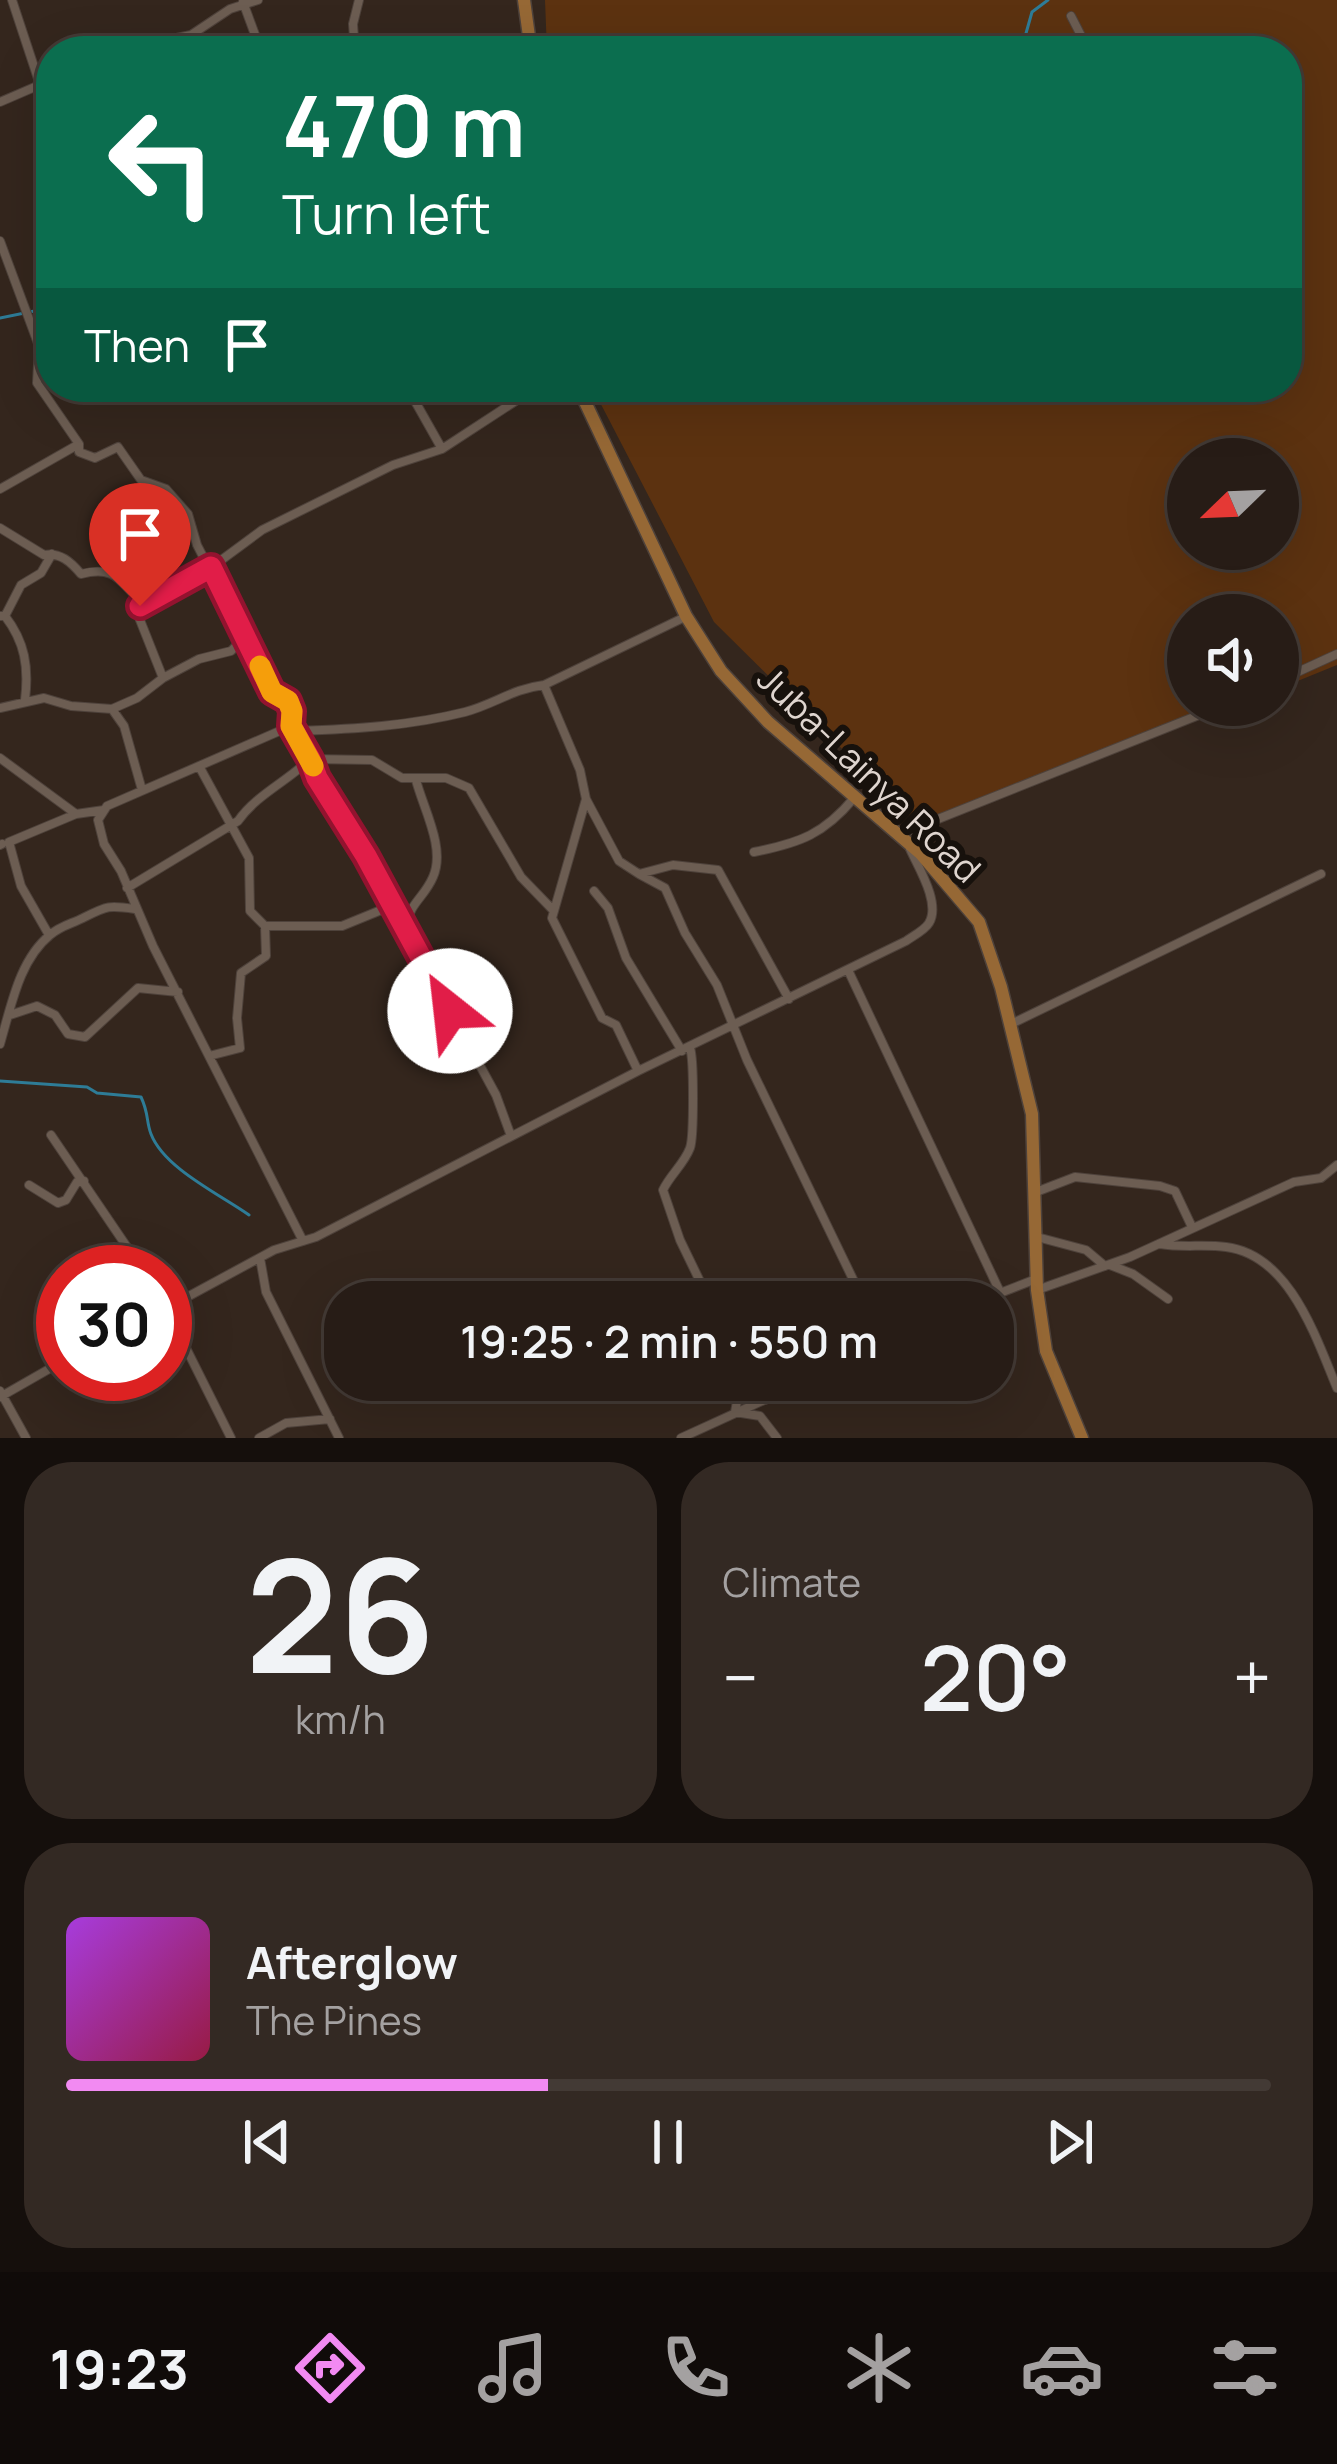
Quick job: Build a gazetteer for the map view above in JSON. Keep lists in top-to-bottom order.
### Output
{
  "streets": {
    "main road": ["Juba-Lainya Road"]
  },
  "north": "bottom left",
  "page": {
    "turn": ["470 m", "Turn left"],
    "then": "Then",
    "limit": "30",
    "trip": "19:25 · 2 min · 550 m",
    "tile": [
      ["26", "km/h"],
      "Climate"
    ],
    "heat": ["−", "20°", "+"],
    "song": ["Afterglow", "The Pines"],
    "tabs": "19:23"
  }
}
